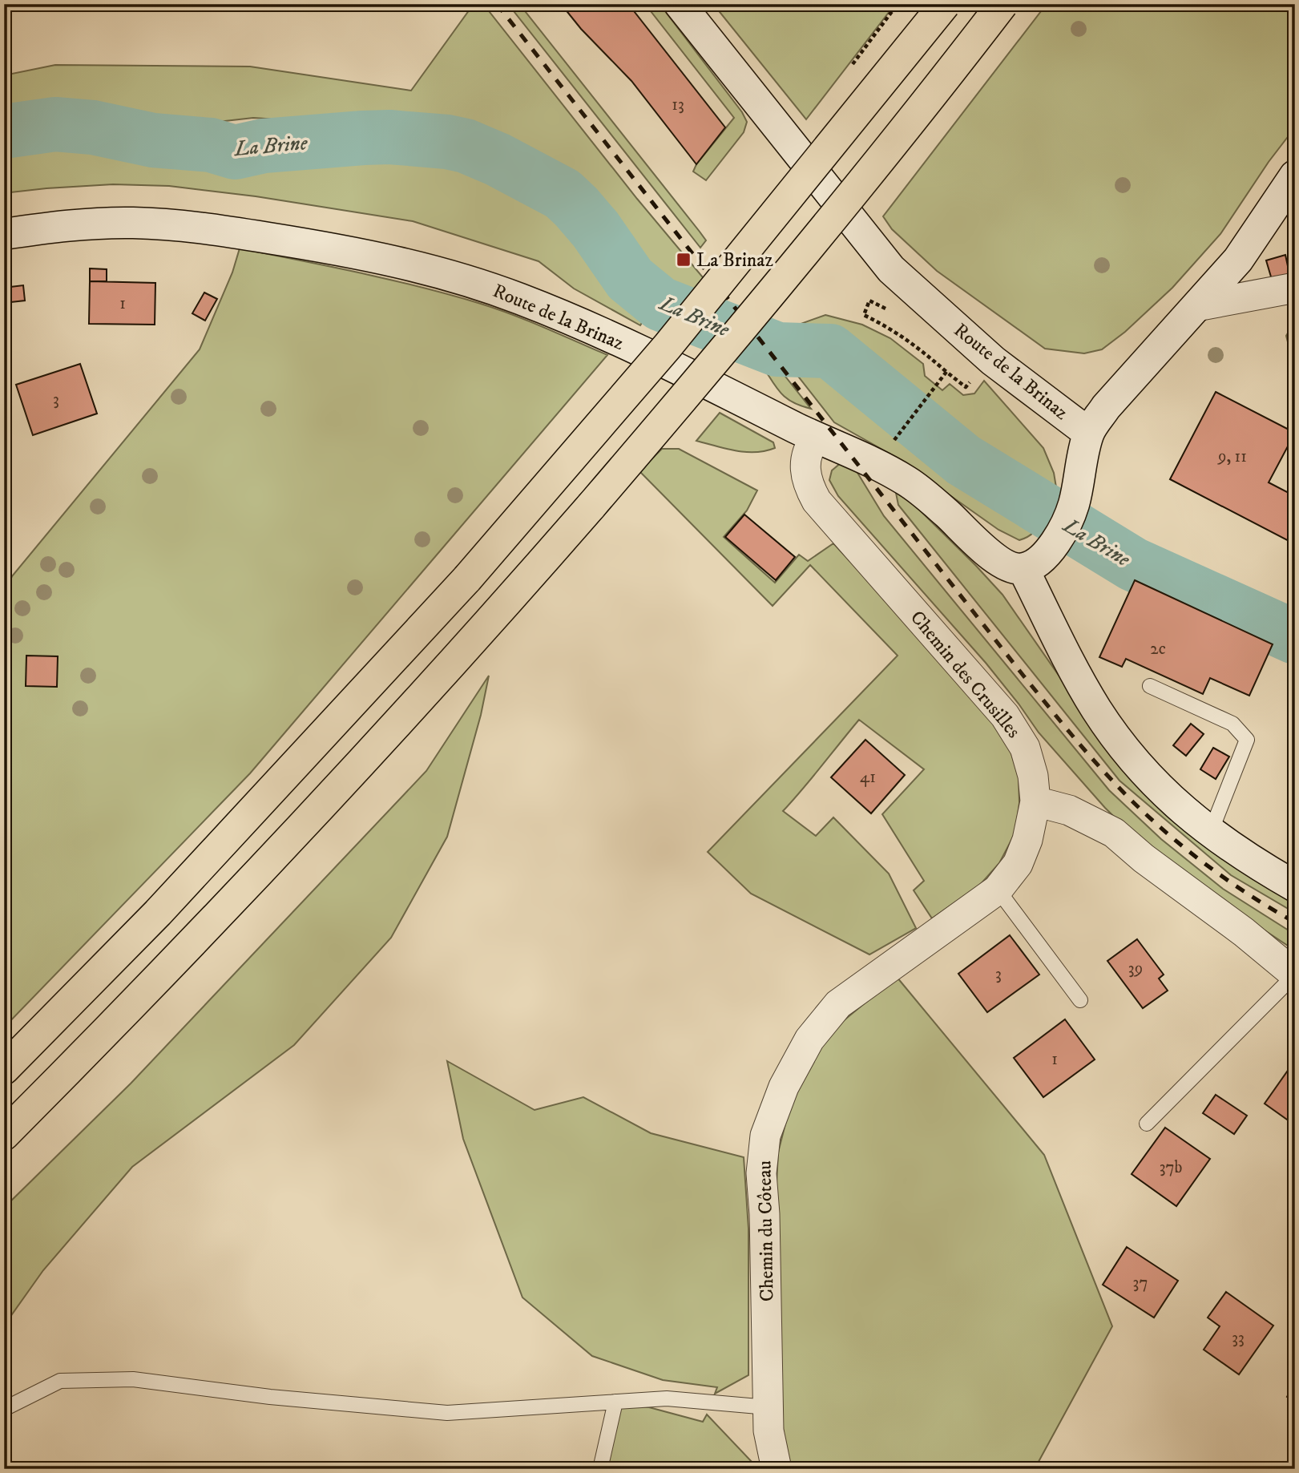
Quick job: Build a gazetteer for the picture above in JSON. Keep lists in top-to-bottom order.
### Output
{
  "streets": {
    "street": ["Route de la Brinaz", "Chemin des Crusilles", "Chemin du Côteau"]
  },
  "crossings": [
    ["Route de la Brinaz", "Chemin des Crusilles"],
    ["Chemin des Crusilles", "Chemin du Côteau"]
  ],
  "water": ["La Brine"],
  "places": {
    "transit": ["La Brinaz"]
  },
  "house_numbers": [
    "13",
    "1",
    "3",
    "9, 11",
    "2c",
    "41",
    "39",
    "3",
    "1",
    "37b",
    "37",
    "33"
  ]
}
